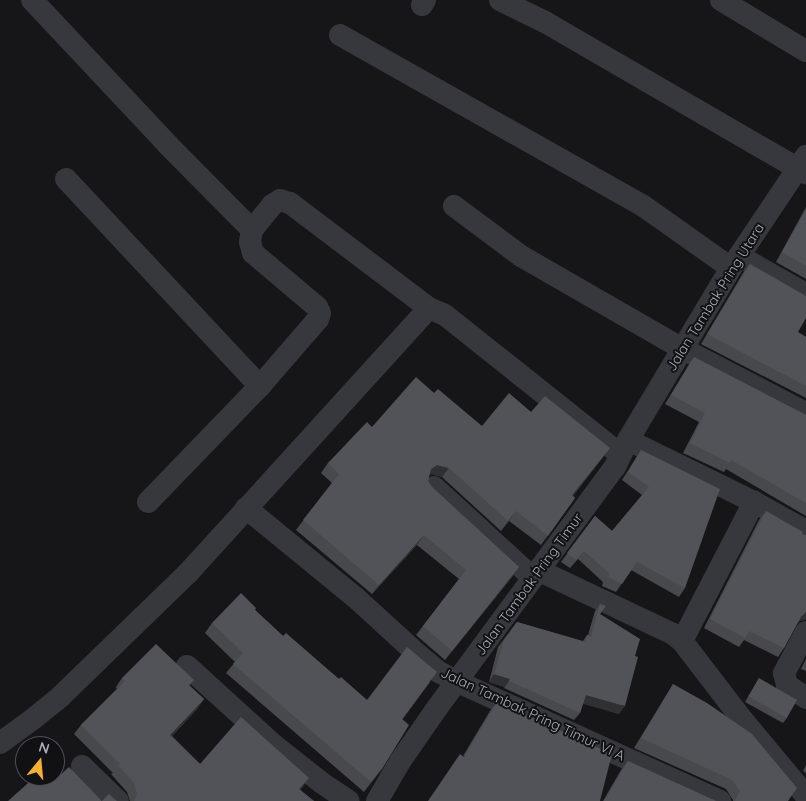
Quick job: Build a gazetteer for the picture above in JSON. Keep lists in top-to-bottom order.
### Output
{
  "streets": {
    "street": ["Jalan Tambak Pring Utara", "Jalan Tambak Pring Timur", "Jalan Tambak Pring Timur VI A"]
  },
  "crossings": [
    ["Jalan Tambak Pring Utara", "Jalan Tambak Pring Timur"],
    ["Jalan Tambak Pring Timur", "Jalan Tambak Pring Timur VI A"]
  ],
  "north": "top"
}
